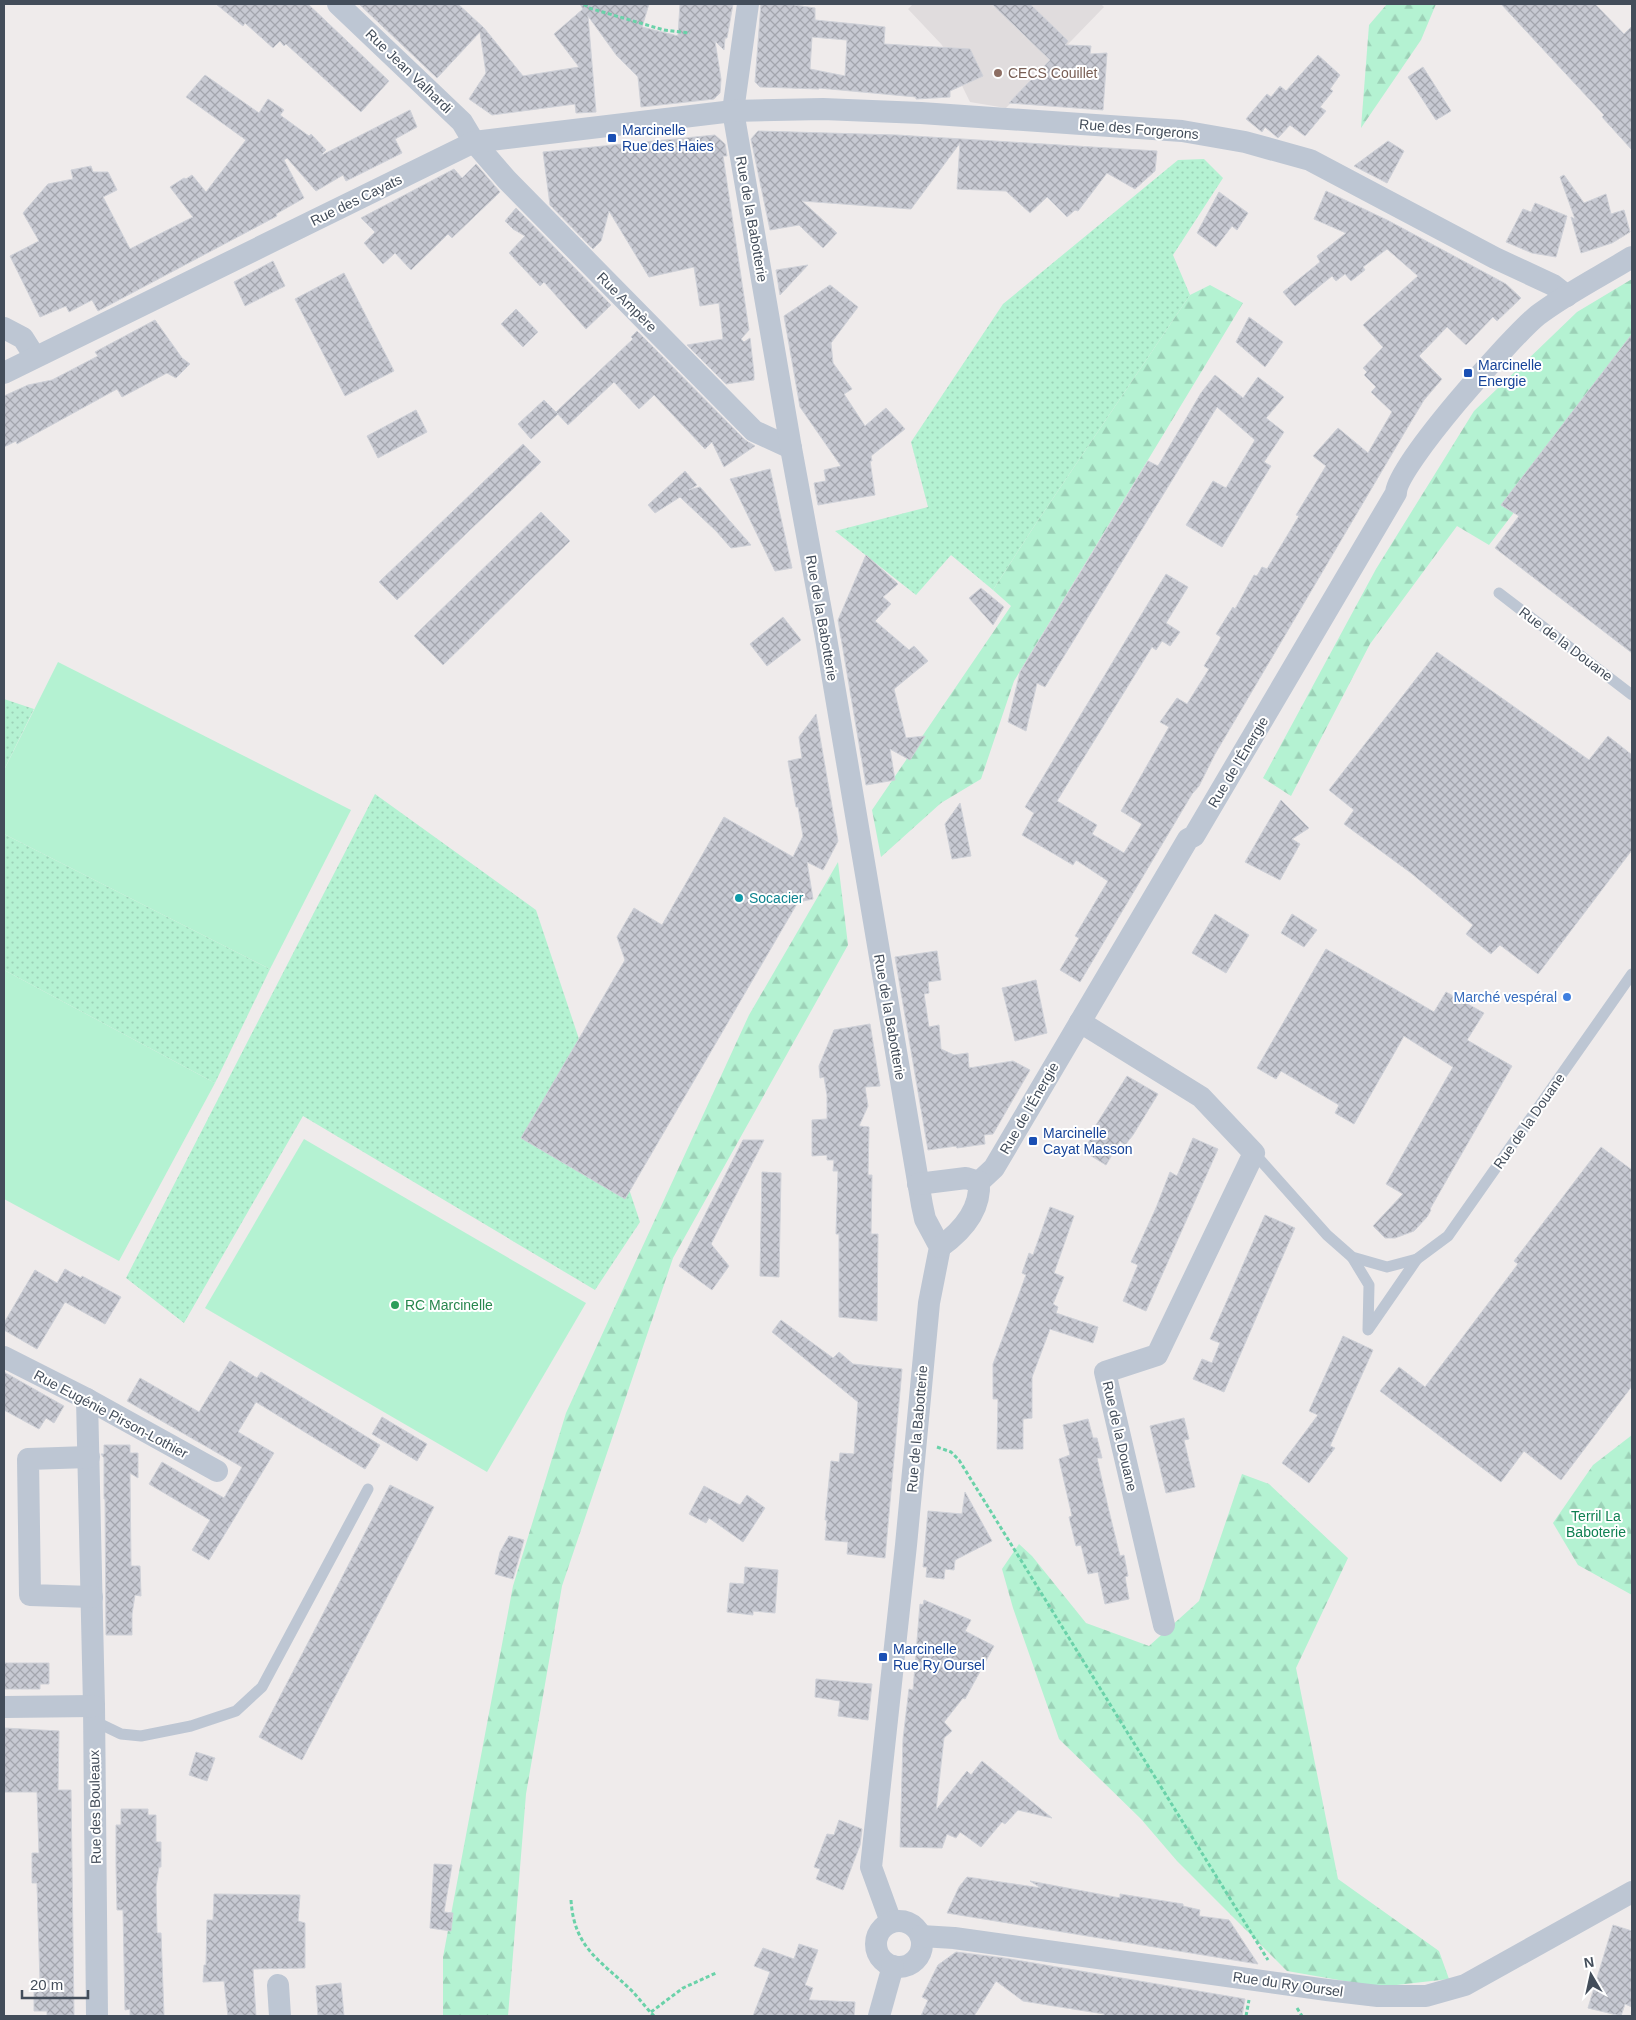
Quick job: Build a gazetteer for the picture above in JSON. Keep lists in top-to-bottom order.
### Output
{
  "streets": {
    "street": [
      "Rue Jean Valhardi",
      "Rue des Forgerons",
      "Rue des Cayats",
      "Rue de la Babotterie",
      "Rue Ampère",
      "Rue de la Douane",
      "Rue de l'Énergie",
      "Rue Eugénie Pirson-Lothier",
      "Rue des Bouleaux",
      "Rue du Ry Oursel"
    ]
  },
  "crossings": [
    ["Rue Jean Valhardi", "Rue des Cayats"],
    ["Rue Jean Valhardi", "Rue Ampère"],
    ["Rue des Forgerons", "Rue des Cayats"],
    ["Rue des Forgerons", "Rue de la Babotterie"],
    ["Rue des Forgerons", "Rue de l'Énergie"],
    ["Rue des Cayats", "Rue de la Babotterie"],
    ["Rue des Cayats", "Rue Ampère"],
    ["Rue de la Babotterie", "Rue Ampère"],
    ["Rue de la Babotterie", "Rue du Ry Oursel"],
    ["Rue de la Douane", "Rue de l'Énergie"],
    ["Rue Eugénie Pirson-Lothier", "Rue des Bouleaux"]
  ],
  "parks": ["Terril La Baboterie"],
  "places": {
    "other": [
      "CECS Couillet",
      "Socacier",
      "Marché vespéral",
      "RC Marcinelle"
    ],
    "transit": [
      "Marcinelle Rue des Haies",
      "Marcinelle Energie",
      "Marcinelle Cayat Masson",
      "Marcinelle Rue Ry Oursel"
    ]
  },
  "scale_bar": "20 m",
  "north": "top"
}
